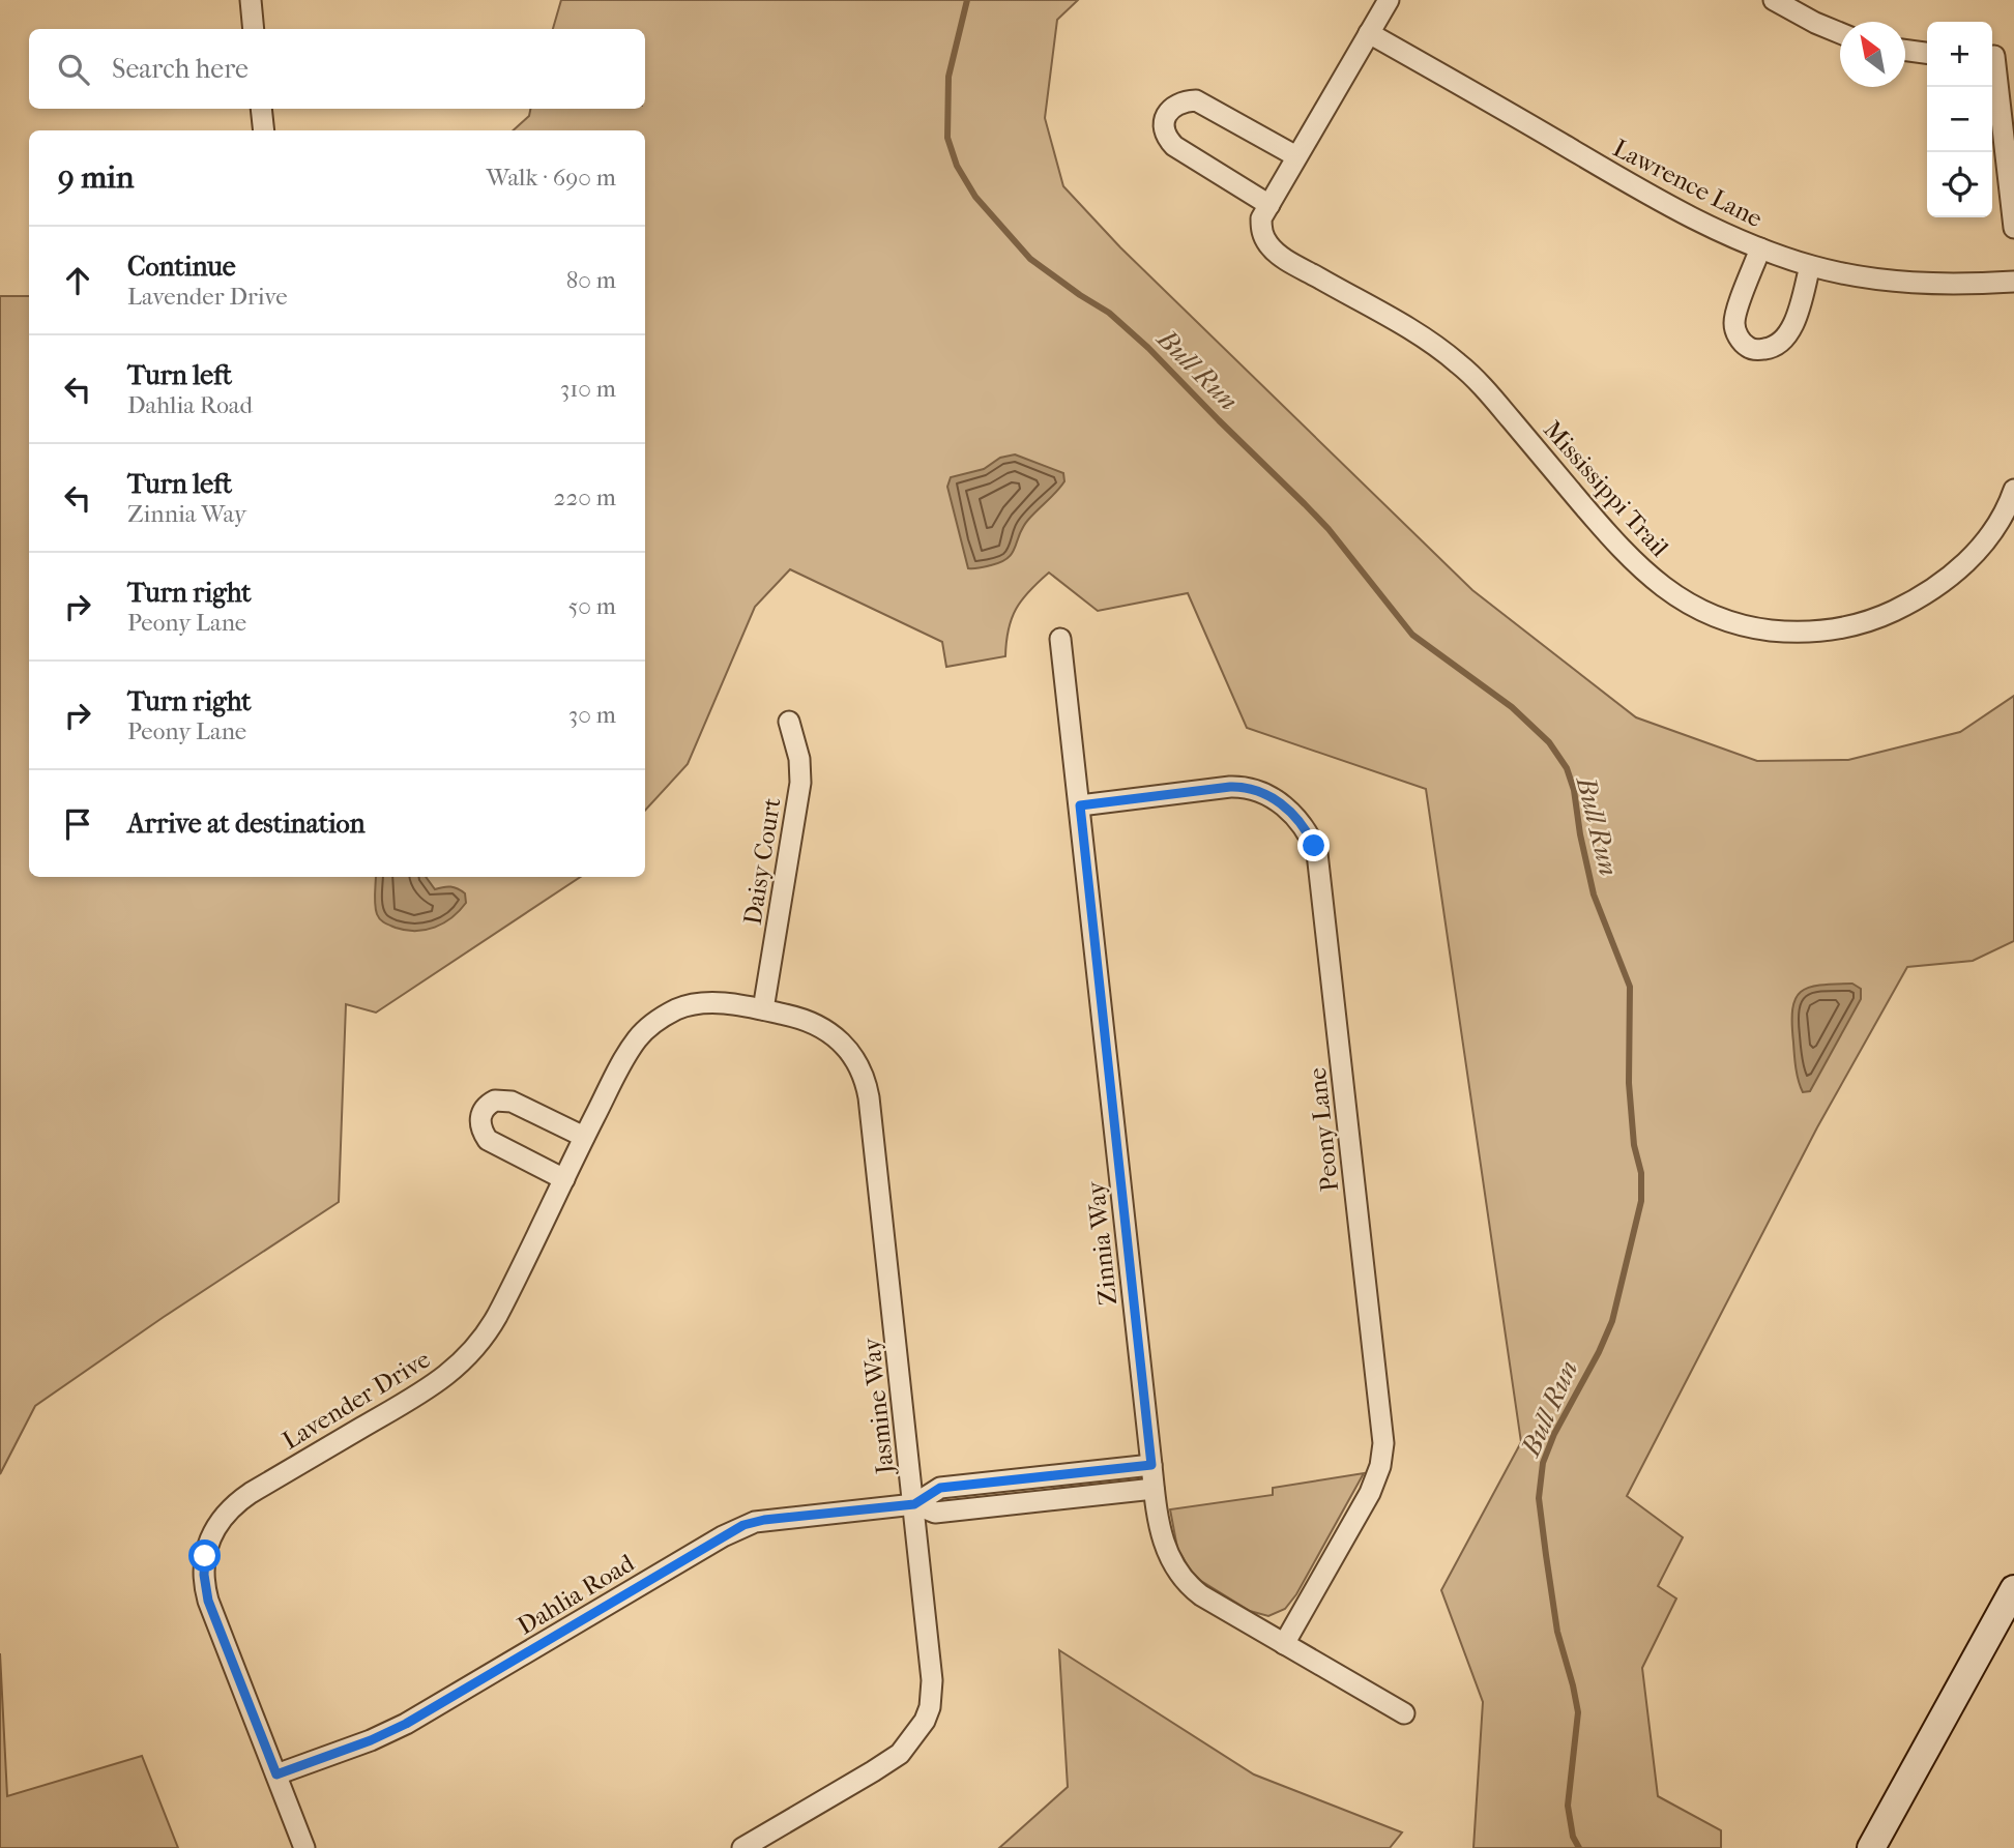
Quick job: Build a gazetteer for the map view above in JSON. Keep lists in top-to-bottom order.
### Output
{
  "streets": {
    "street": [
      "Lawrence Lane",
      "Mississippi Trail",
      "Daisy Court",
      "Peony Lane",
      "Zinnia Way",
      "Lavender Drive",
      "Jasmine Way",
      "Dahlia Road"
    ]
  },
  "crossings": [
    ["Daisy Court", "Lavender Drive"],
    ["Daisy Court", "Jasmine Way"],
    ["Peony Lane", "Zinnia Way"],
    ["Zinnia Way", "Dahlia Road"],
    ["Lavender Drive", "Jasmine Way"],
    ["Lavender Drive", "Dahlia Road"],
    ["Jasmine Way", "Dahlia Road"]
  ],
  "water": ["Bull Run"],
  "north": "top left",
  "page": {
    "map_buttons": ["+", "−"],
    "search": "Search here",
    "heading": ["9 min", "Walk · 690 m"],
    "list": [
      ["Continue", "Lavender Drive", "80 m"],
      ["Turn left", "Dahlia Road", "310 m"],
      ["Turn left", "Zinnia Way", "220 m"],
      ["Turn right", "Peony Lane", "50 m"],
      ["Turn right", "Peony Lane", "30 m"],
      "Arrive at destination"
    ]
  }
}
